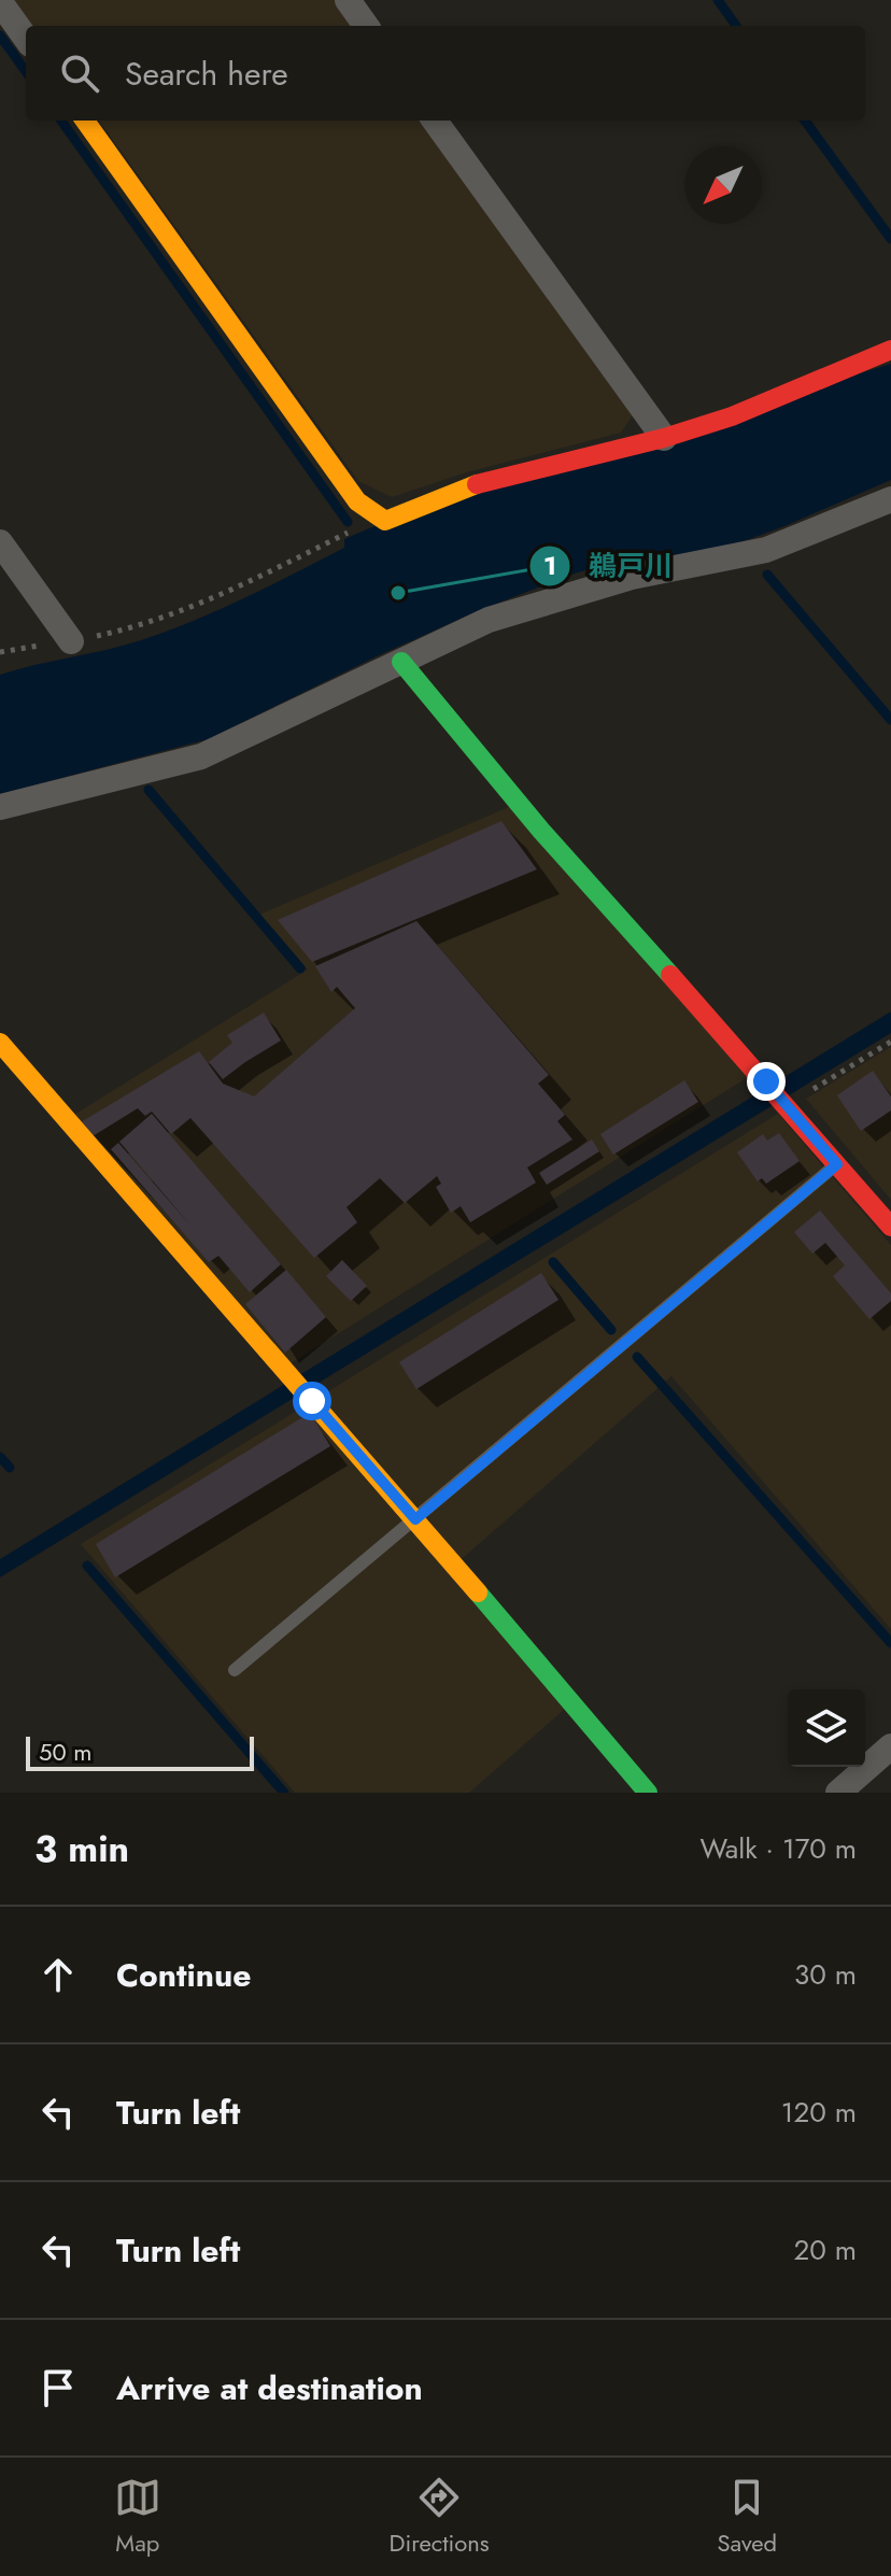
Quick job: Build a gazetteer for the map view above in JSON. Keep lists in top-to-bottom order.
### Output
{
  "places": ["鵜戸川"],
  "scale_bar": "50 m",
  "north": "bottom left",
  "page": {
    "search": "Search here",
    "scale": "50 m",
    "heading": ["3 min", "Walk · 170 m"],
    "list": [
      ["Continue", "30 m"],
      ["Turn left", "120 m"],
      ["Turn left", "20 m"],
      "Arrive at destination"
    ],
    "nav": ["Map", "Directions", "Saved"]
  }
}
